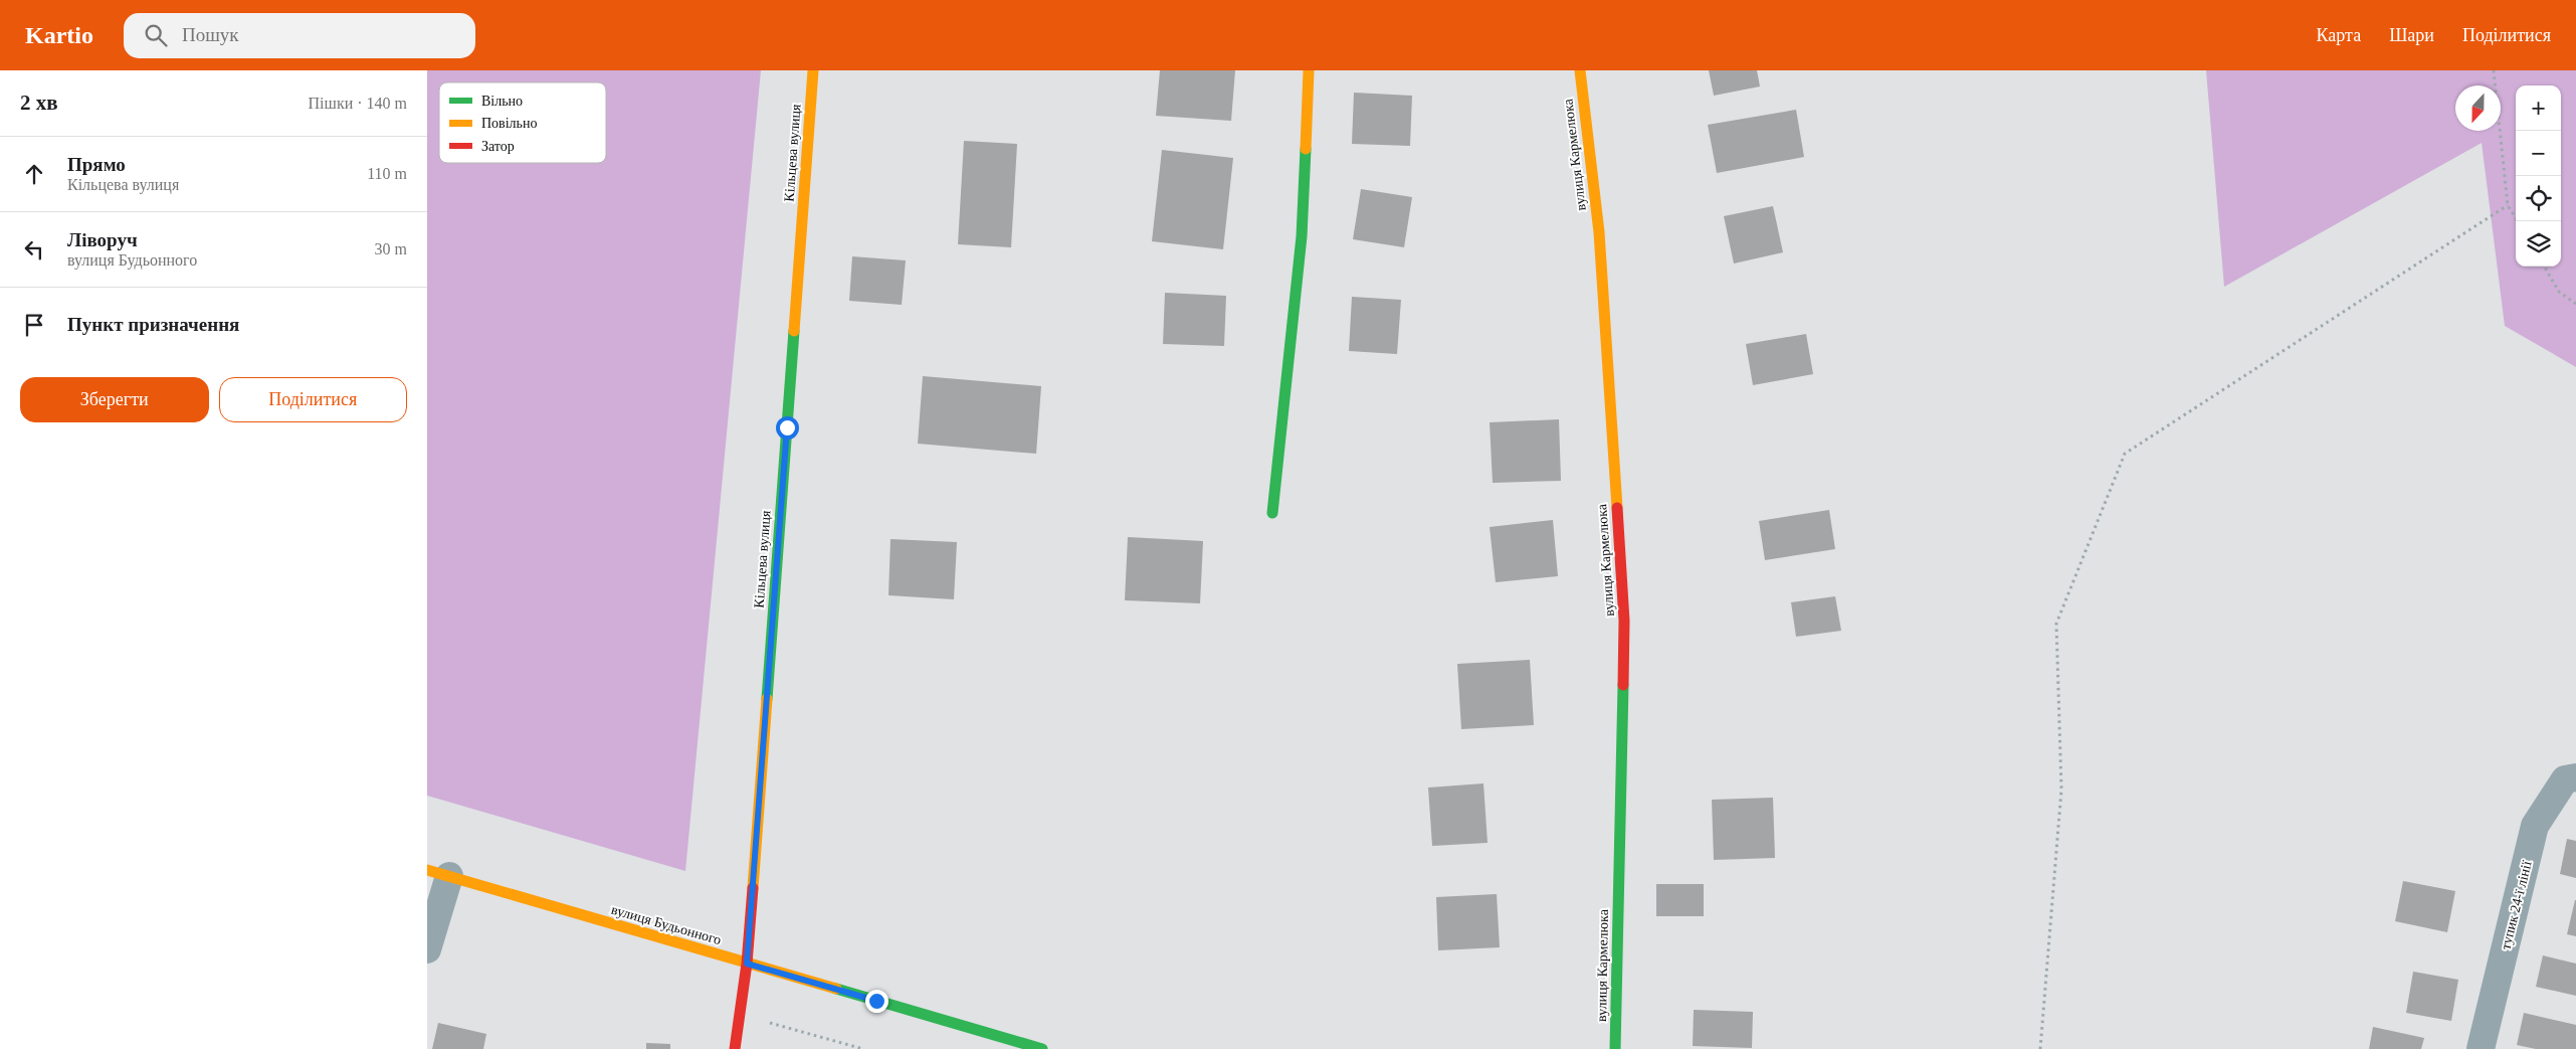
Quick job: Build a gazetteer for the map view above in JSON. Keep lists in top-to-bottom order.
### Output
{
  "streets": {
    "street": [
      "Кільцева вулиця",
      "вулиця Кармелюка",
      "тупик 24-ї лінії",
      "вулиця Будьонного"
    ]
  },
  "crossings": [
    ["Кільцева вулиця", "вулиця Будьонного"]
  ],
  "legend": ["Вільно", "Повільно", "Затор"],
  "north": "bottom",
  "page": {
    "header": "Kartio",
    "search": "Пошук",
    "nav": ["Карта", "Шари", "Поділитися"],
    "heading": ["2 хв", "Пішки · 140 m"],
    "map_buttons": ["+", "−"],
    "list": [
      ["Прямо", "Кільцева вулиця", "110 m"],
      ["Ліворуч", "вулиця Будьонного", "30 m"],
      "Пункт призначення"
    ],
    "buttons": ["Зберегти", "Поділитися"]
  }
}
